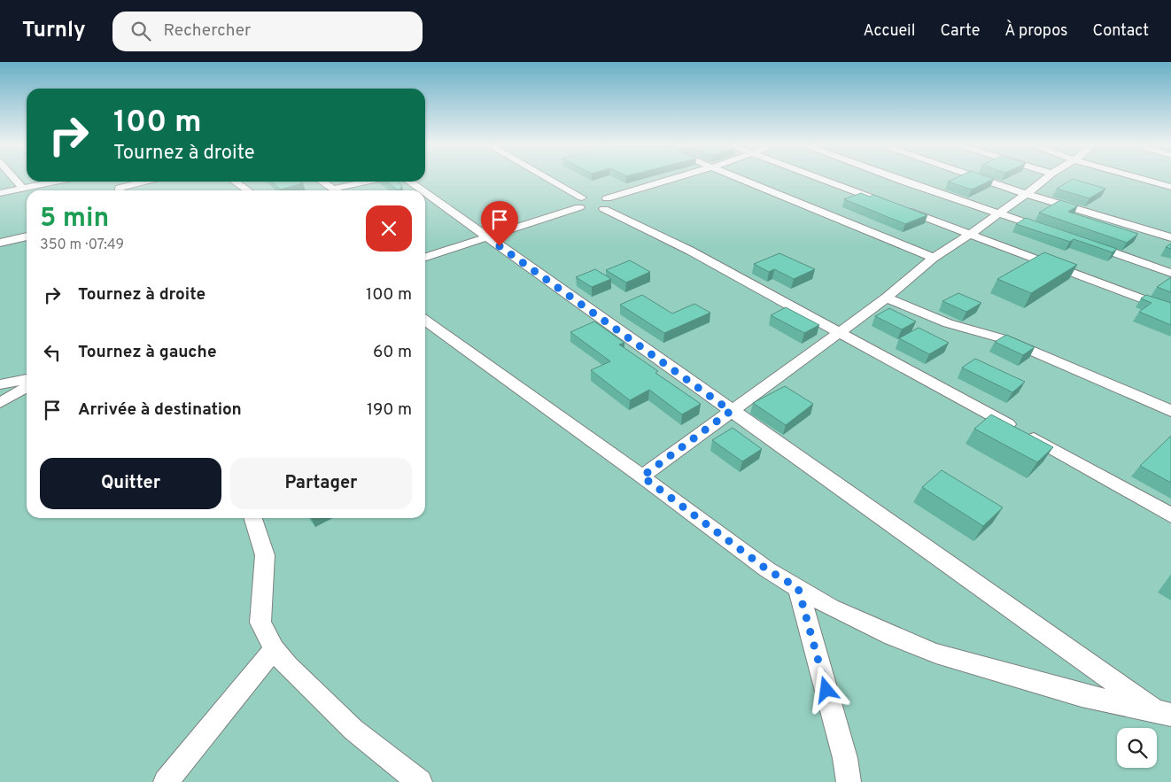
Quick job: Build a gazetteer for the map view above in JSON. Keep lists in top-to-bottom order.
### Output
{
  "page": {
    "header": "Turnly",
    "search": "Rechercher",
    "nav": [
      "Accueil",
      "Carte",
      "À propos",
      "Contact"
    ],
    "turn": ["100 m", "Tournez à droite"],
    "heading": ["5 min", "350 m · 07:49"],
    "list": [
      {
        "name": "Tournez à droite",
        "value": "100 m"
      },
      {
        "name": "Tournez à gauche",
        "value": "60 m"
      },
      {
        "name": "Arrivée à destination",
        "value": "190 m"
      }
    ],
    "buttons": ["Quitter", "Partager"]
  }
}
